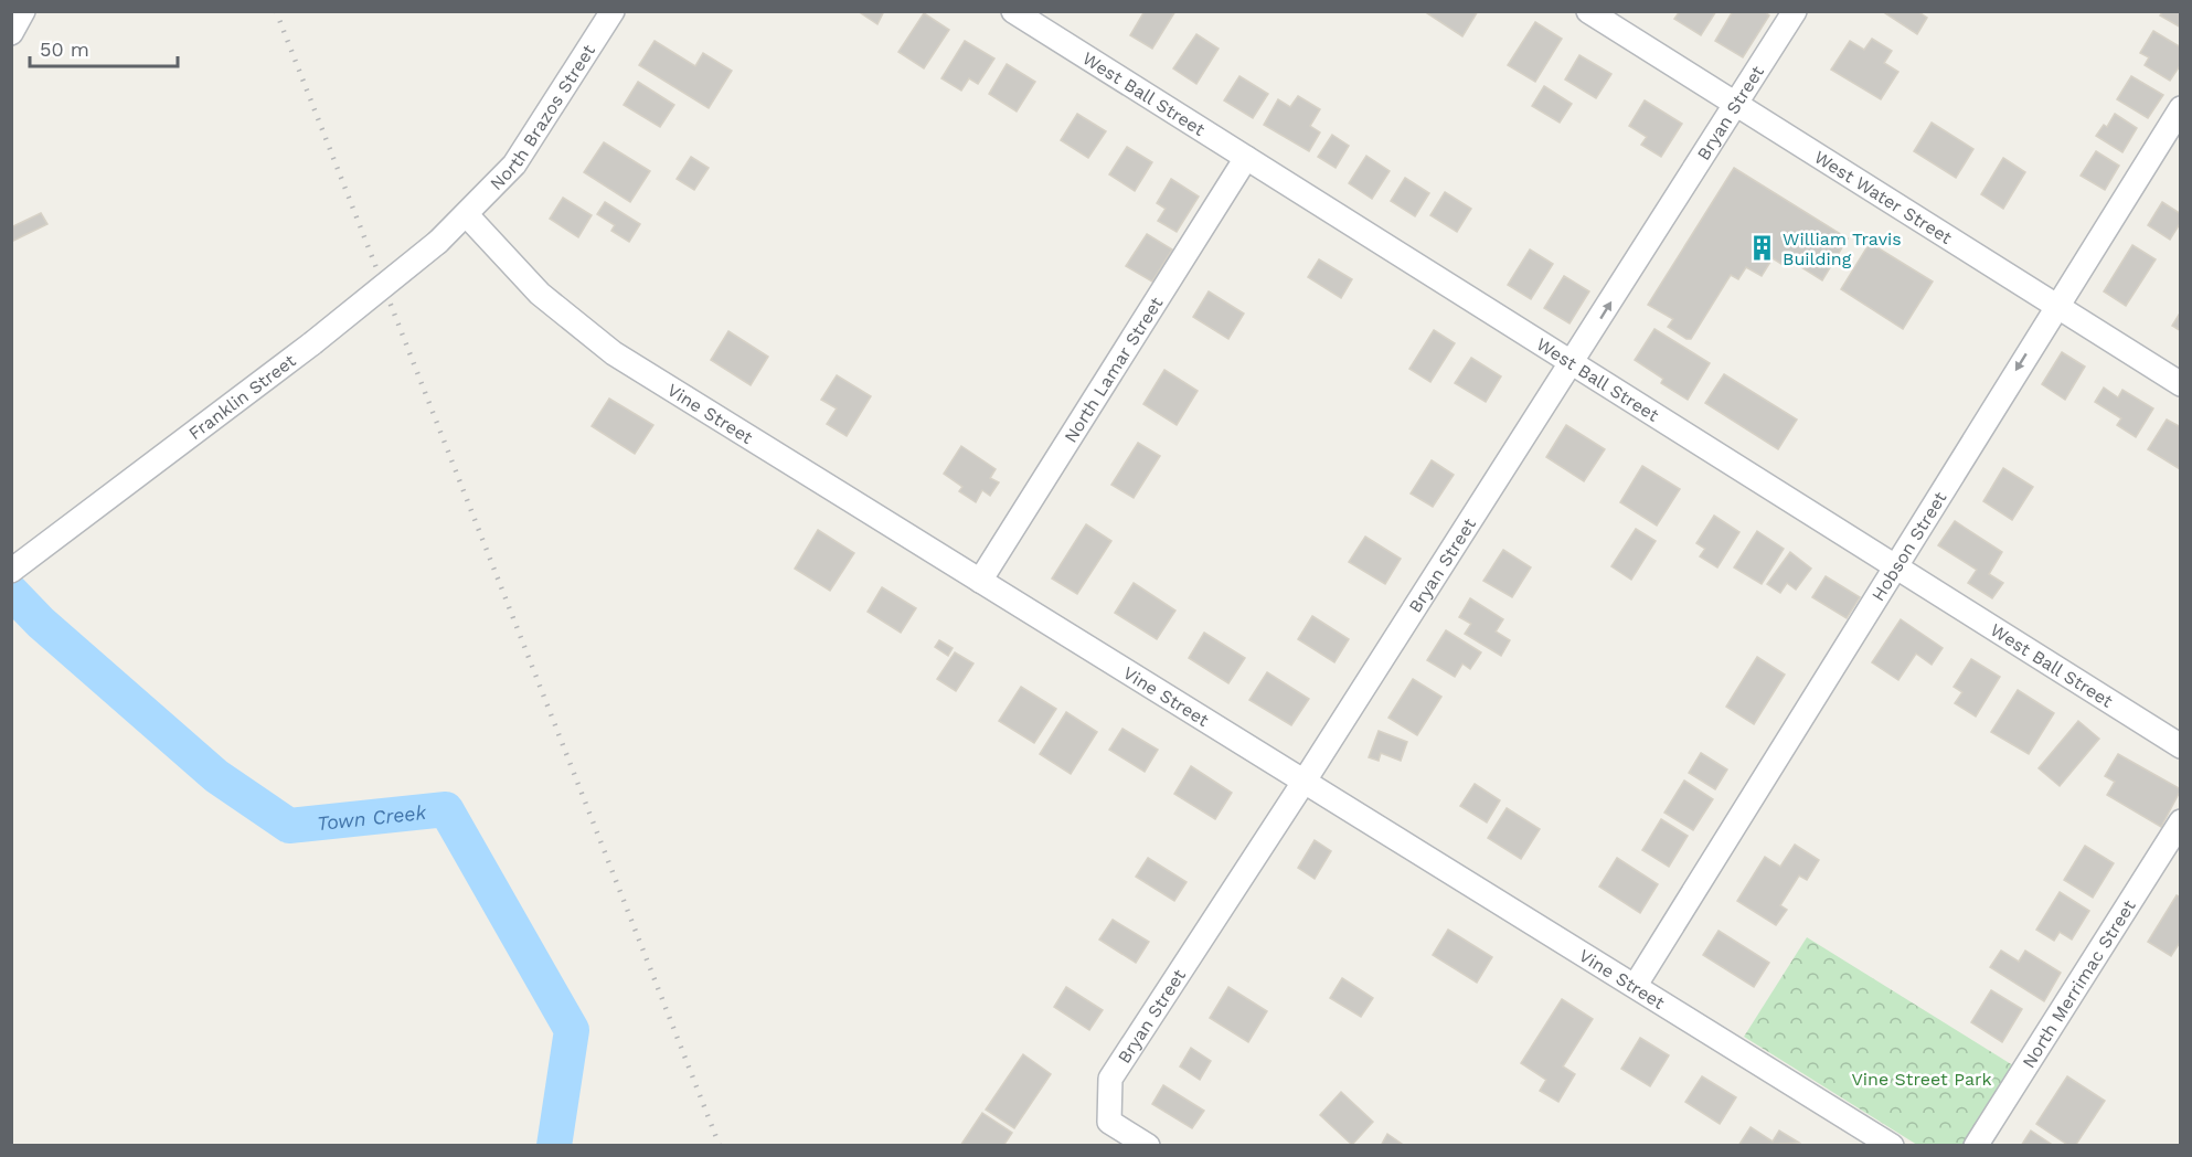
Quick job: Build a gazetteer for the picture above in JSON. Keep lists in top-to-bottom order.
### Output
{
  "streets": {
    "street": [
      "West Ball Street",
      "Bryan Street",
      "North Brazos Street",
      "West Water Street",
      "North Lamar Street",
      "Franklin Street",
      "Vine Street",
      "Hobson Street",
      "North Merrimac Street"
    ]
  },
  "crossings": [
    ["West Ball Street", "Bryan Street"],
    ["West Ball Street", "North Lamar Street"],
    ["West Ball Street", "Hobson Street"],
    ["Bryan Street", "West Water Street"],
    ["Bryan Street", "Vine Street"],
    ["North Brazos Street", "Franklin Street"],
    ["North Brazos Street", "Vine Street"],
    ["West Water Street", "Hobson Street"],
    ["North Lamar Street", "Vine Street"],
    ["Franklin Street", "Vine Street"],
    ["Vine Street", "Hobson Street"]
  ],
  "water": ["Town Creek"],
  "parks": ["Vine Street Park"],
  "places": {
    "building": ["William Travis Building"]
  },
  "scale_bar": "50 m"
}
